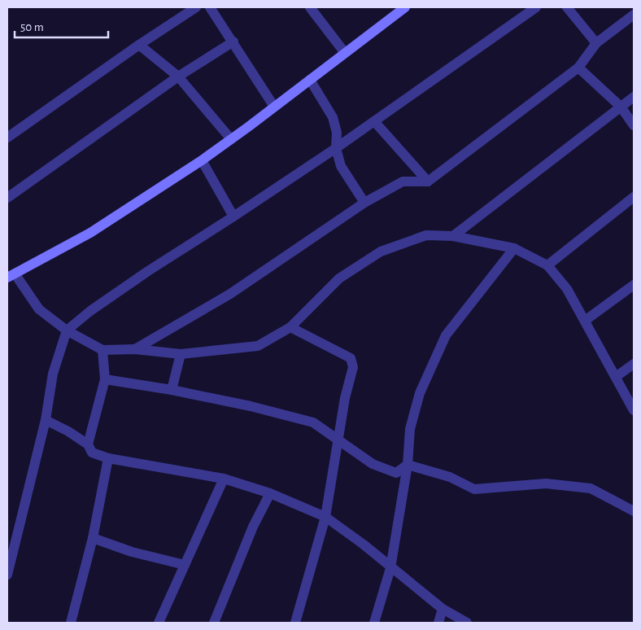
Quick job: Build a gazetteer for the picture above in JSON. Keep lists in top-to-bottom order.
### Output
{
  "scale_bar": "50 m"
}
